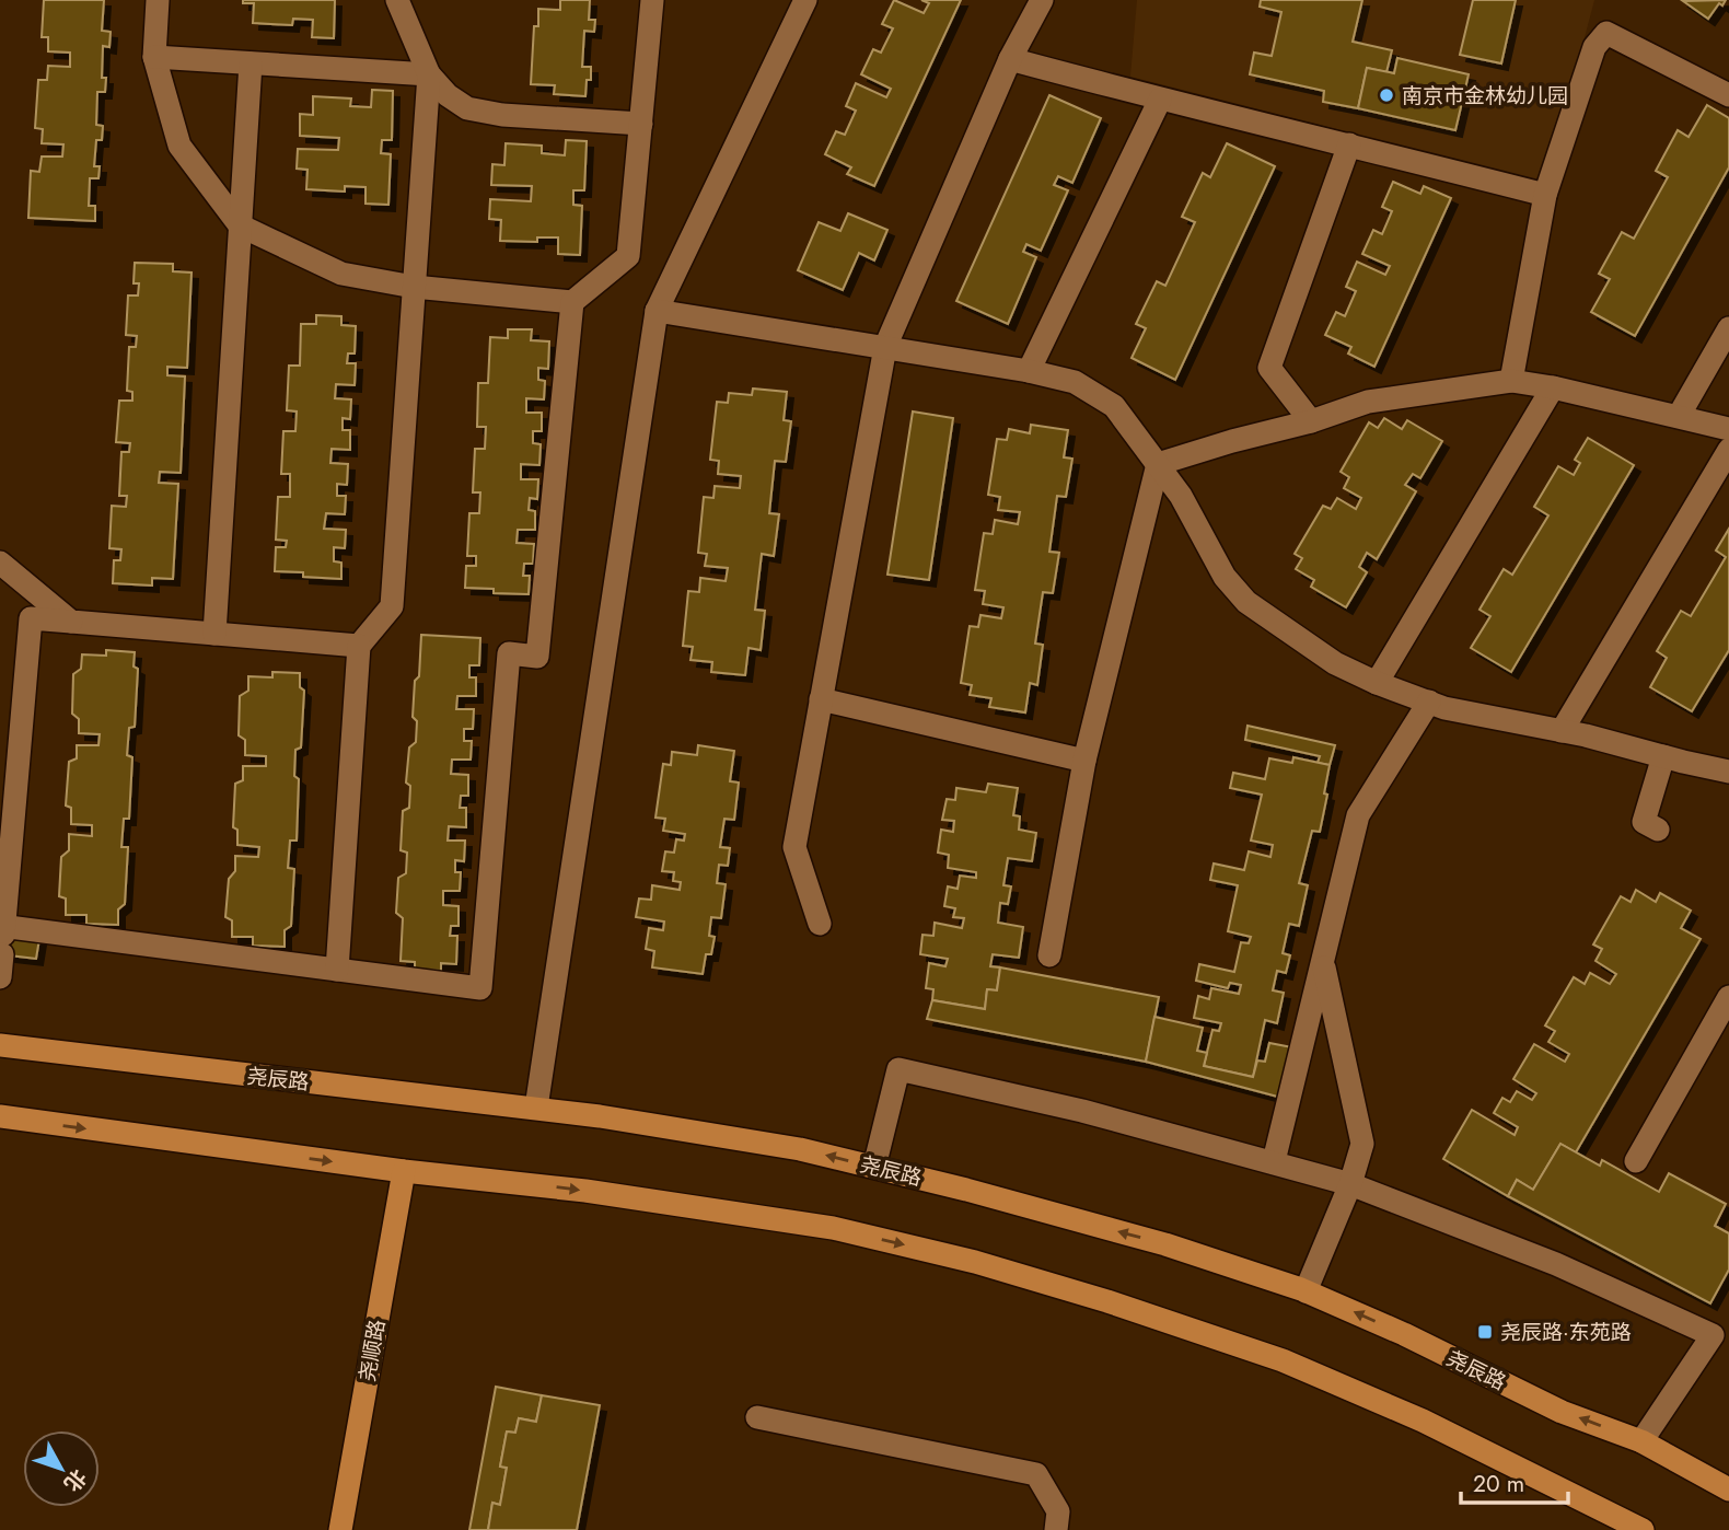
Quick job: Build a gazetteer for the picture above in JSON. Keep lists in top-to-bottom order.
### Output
{
  "streets": {
    "main road": ["尧辰路", "尧顺路"]
  },
  "places": {
    "other": ["南京市金林幼儿园"],
    "transit": ["尧辰路·东苑路"]
  },
  "scale_bar": "20 m",
  "north": "bottom right"
}
